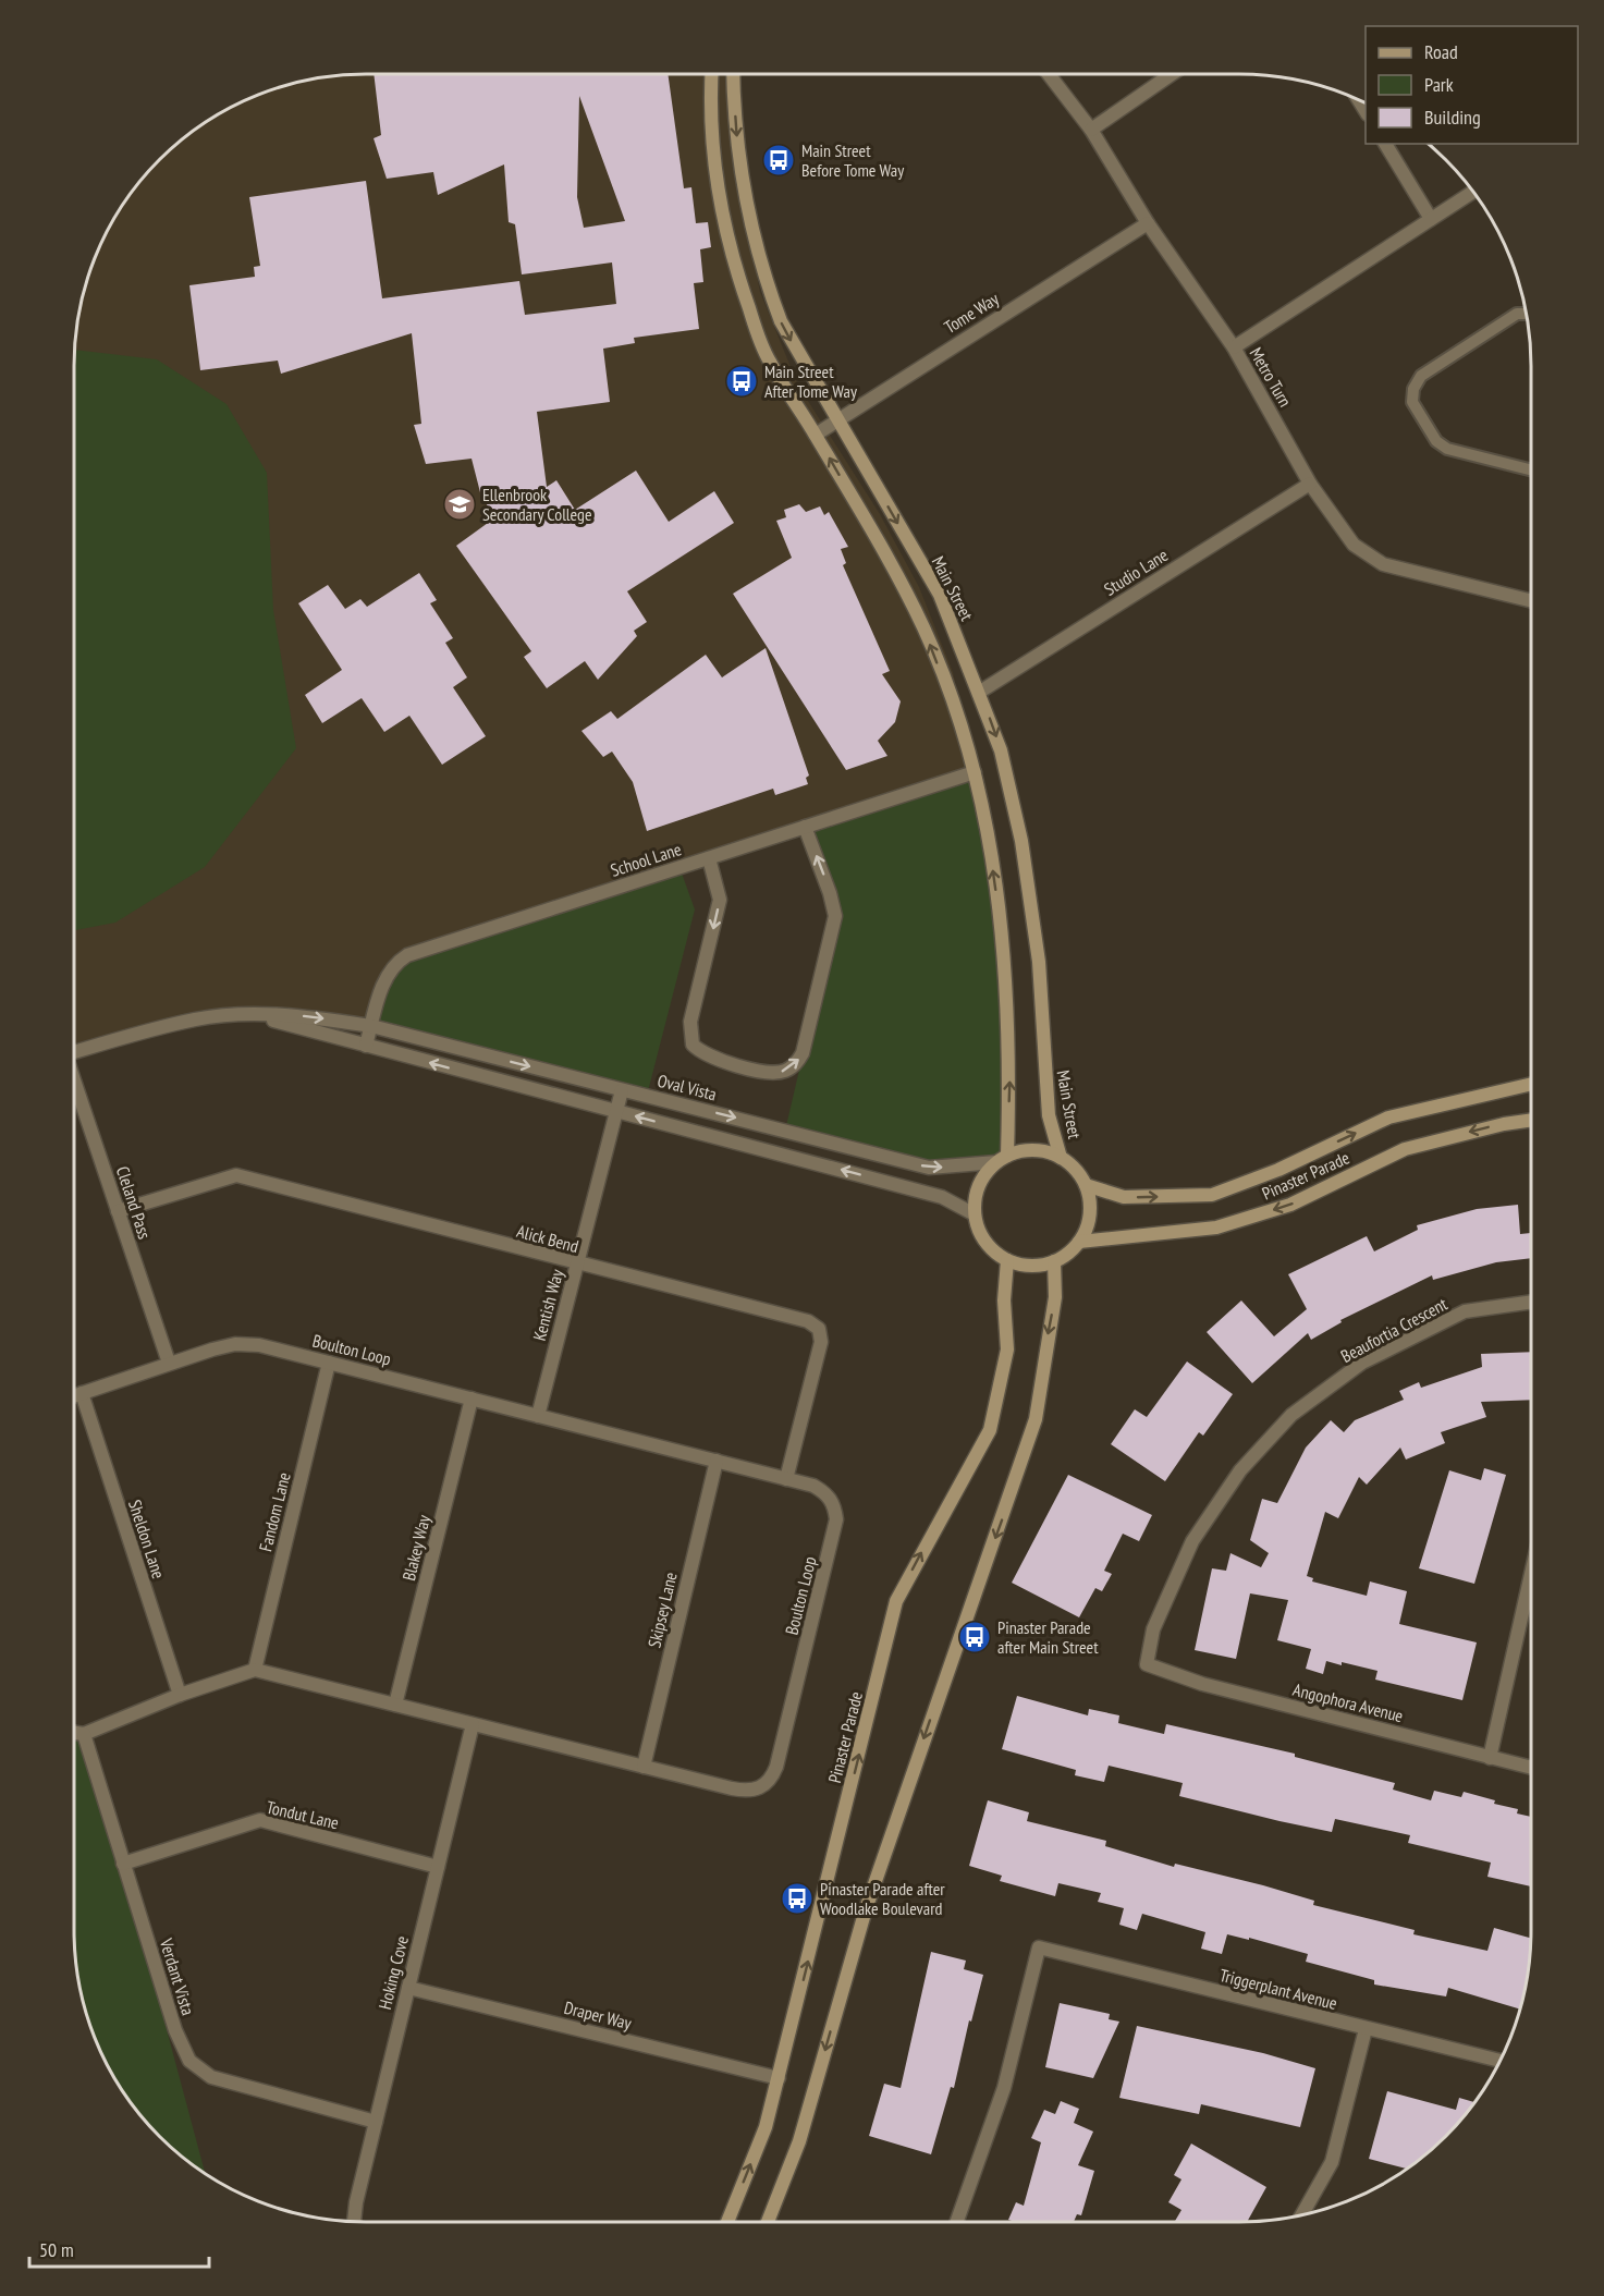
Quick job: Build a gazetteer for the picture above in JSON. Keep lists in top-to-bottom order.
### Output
{
  "streets": {
    "main road": ["Main Street", "Pinaster Parade"],
    "street": [
      "Tome Way",
      "Metro Turn",
      "Studio Lane",
      "School Lane",
      "Oval Vista",
      "Cleland Pass",
      "Alick Bend",
      "Kentish Way",
      "Beaufortia Crescent",
      "Boulton Loop",
      "Fandom Lane",
      "Sheldon Lane",
      "Blakey Way",
      "Skipsey Lane",
      "Angophora Avenue",
      "Tondut Lane",
      "Hoking Cove",
      "Verdant Vista",
      "Triggerplant Avenue",
      "Draper Way"
    ]
  },
  "crossings": [
    ["Tome Way", "Metro Turn"],
    ["Tome Way", "Main Street"],
    ["Metro Turn", "Studio Lane"],
    ["Studio Lane", "Main Street"],
    ["Main Street", "Oval Vista"],
    ["Main Street", "Pinaster Parade"],
    ["School Lane", "Oval Vista"],
    ["Oval Vista", "Pinaster Parade"],
    ["Oval Vista", "Kentish Way"],
    ["Pinaster Parade", "Draper Way"],
    ["Cleland Pass", "Alick Bend"],
    ["Cleland Pass", "Boulton Loop"],
    ["Alick Bend", "Kentish Way"],
    ["Alick Bend", "Boulton Loop"],
    ["Kentish Way", "Boulton Loop"],
    ["Beaufortia Crescent", "Angophora Avenue"],
    ["Boulton Loop", "Fandom Lane"],
    ["Boulton Loop", "Sheldon Lane"],
    ["Boulton Loop", "Blakey Way"],
    ["Boulton Loop", "Skipsey Lane"],
    ["Boulton Loop", "Hoking Cove"],
    ["Tondut Lane", "Hoking Cove"],
    ["Tondut Lane", "Verdant Vista"],
    ["Hoking Cove", "Verdant Vista"],
    ["Hoking Cove", "Draper Way"]
  ],
  "places": {
    "bus stop": [
      "Main Street Before Tome Way",
      "Main Street After Tome Way",
      "Pinaster Parade after Main Street",
      "Pinaster Parade after Woodlake Boulevard"
    ],
    "school or university": ["Ellenbrook Secondary College"]
  },
  "legend": ["Road", "Park", "Building"],
  "scale_bar": "50 m"
}
